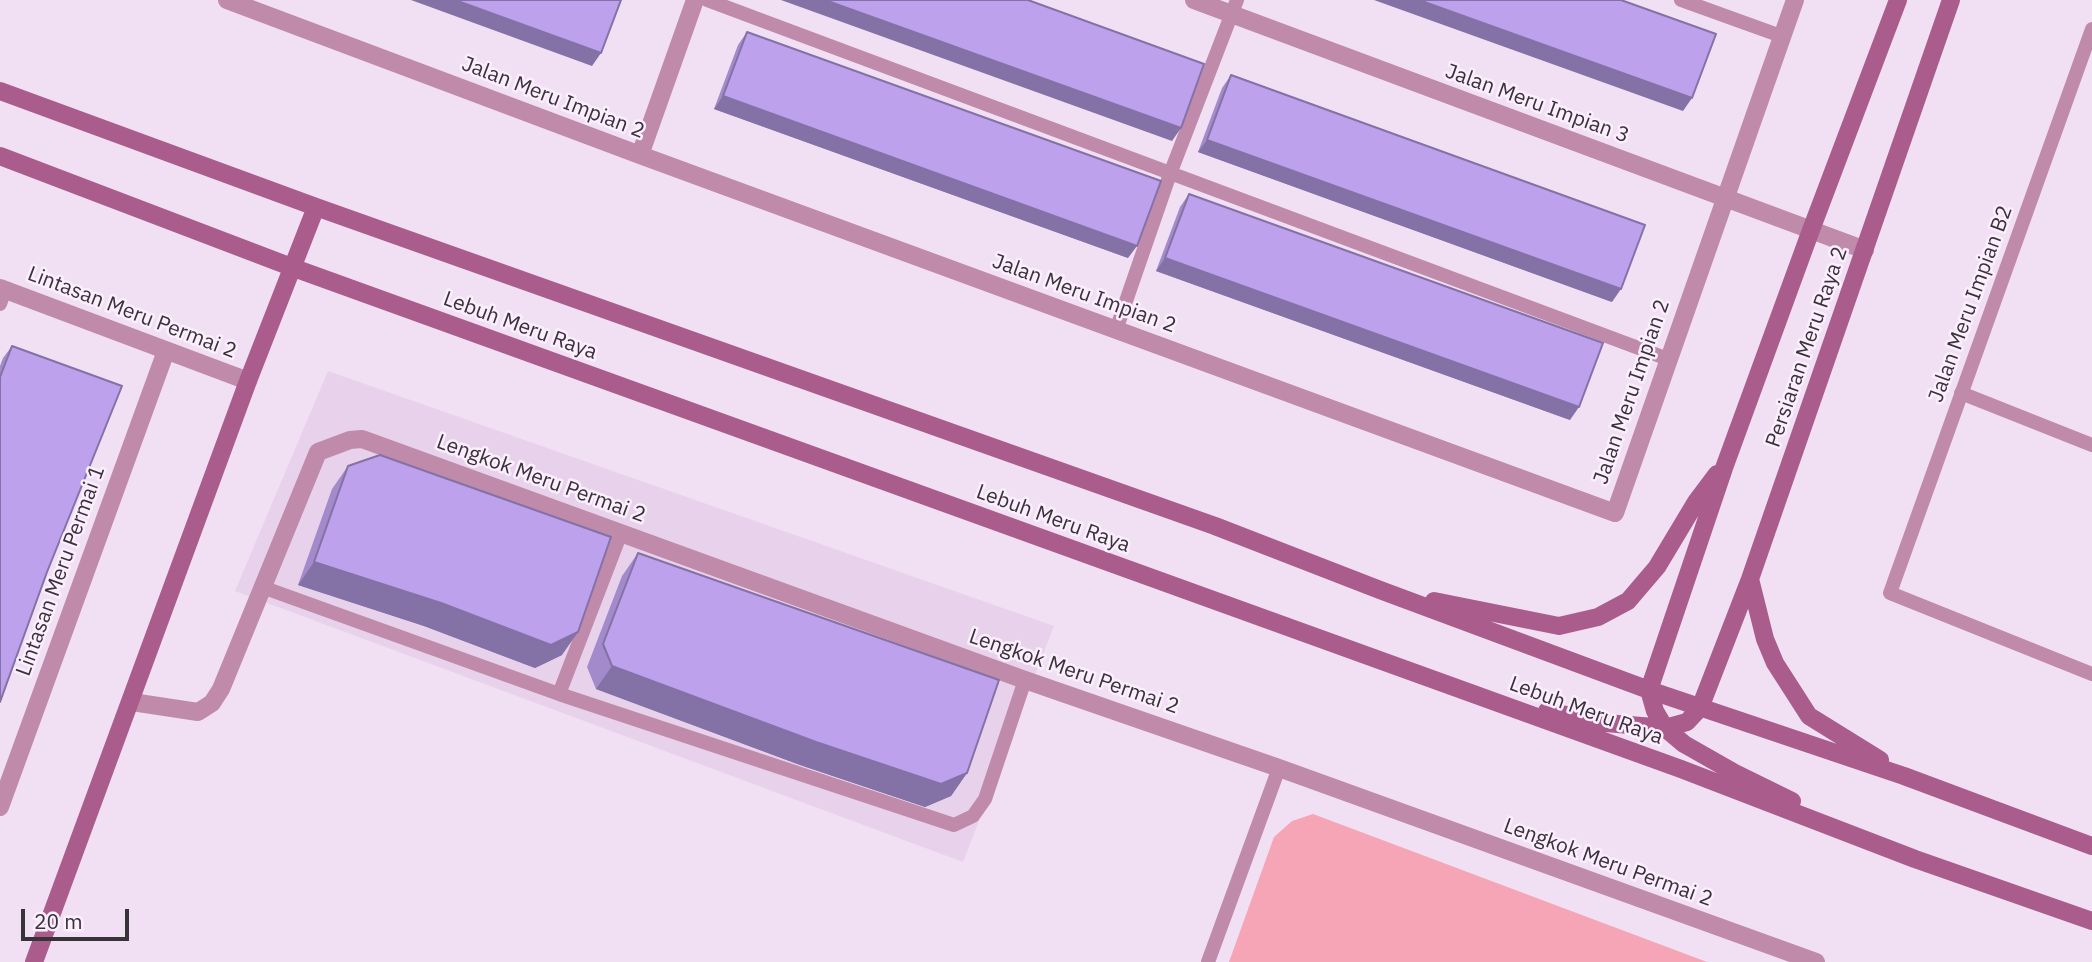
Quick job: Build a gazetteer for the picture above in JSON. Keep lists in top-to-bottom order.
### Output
{
  "streets": {
    "main road": ["Lebuh Meru Raya", "Persiaran Meru Raya 2"],
    "street": [
      "Jalan Meru Impian 2",
      "Jalan Meru Impian 3",
      "Lintasan Meru Permai 2",
      "Lengkok Meru Permai 2",
      "Lintasan Meru Permai 1"
    ],
    "lane": ["Jalan Meru Impian B2"]
  },
  "crossings": [
    ["Jalan Meru Impian 2", "Jalan Meru Impian 3"],
    ["Jalan Meru Impian 3", "Persiaran Meru Raya 2"],
    ["Lintasan Meru Permai 2", "Lintasan Meru Permai 1"],
    ["Lebuh Meru Raya", "Persiaran Meru Raya 2"]
  ],
  "scale_bar": "20 m"
}
